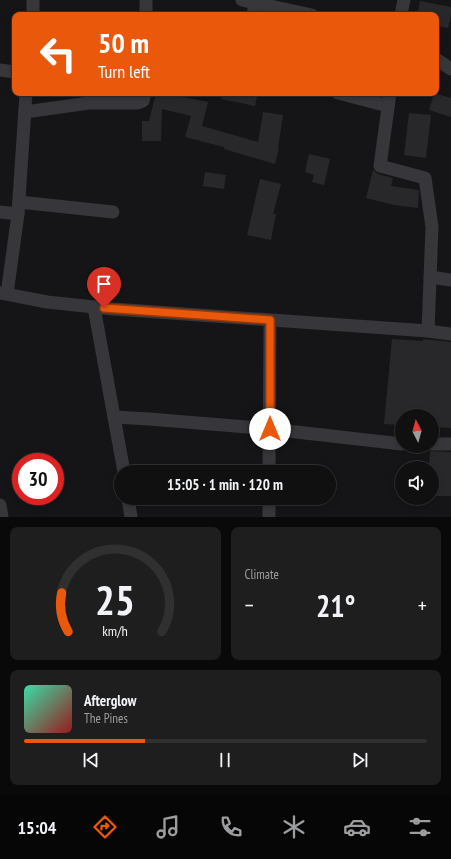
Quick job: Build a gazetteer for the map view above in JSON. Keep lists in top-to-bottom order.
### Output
{
  "north": "top",
  "page": {
    "turn": ["50 m", "Turn left"],
    "limit": "30",
    "trip": "15:05 · 1 min · 120 m",
    "tile": "Climate",
    "heat": ["−", "21°", "+"],
    "song": ["Afterglow", "The Pines"],
    "tabs": "15:04",
    "gauge": ["25", "km/h"]
  }
}
